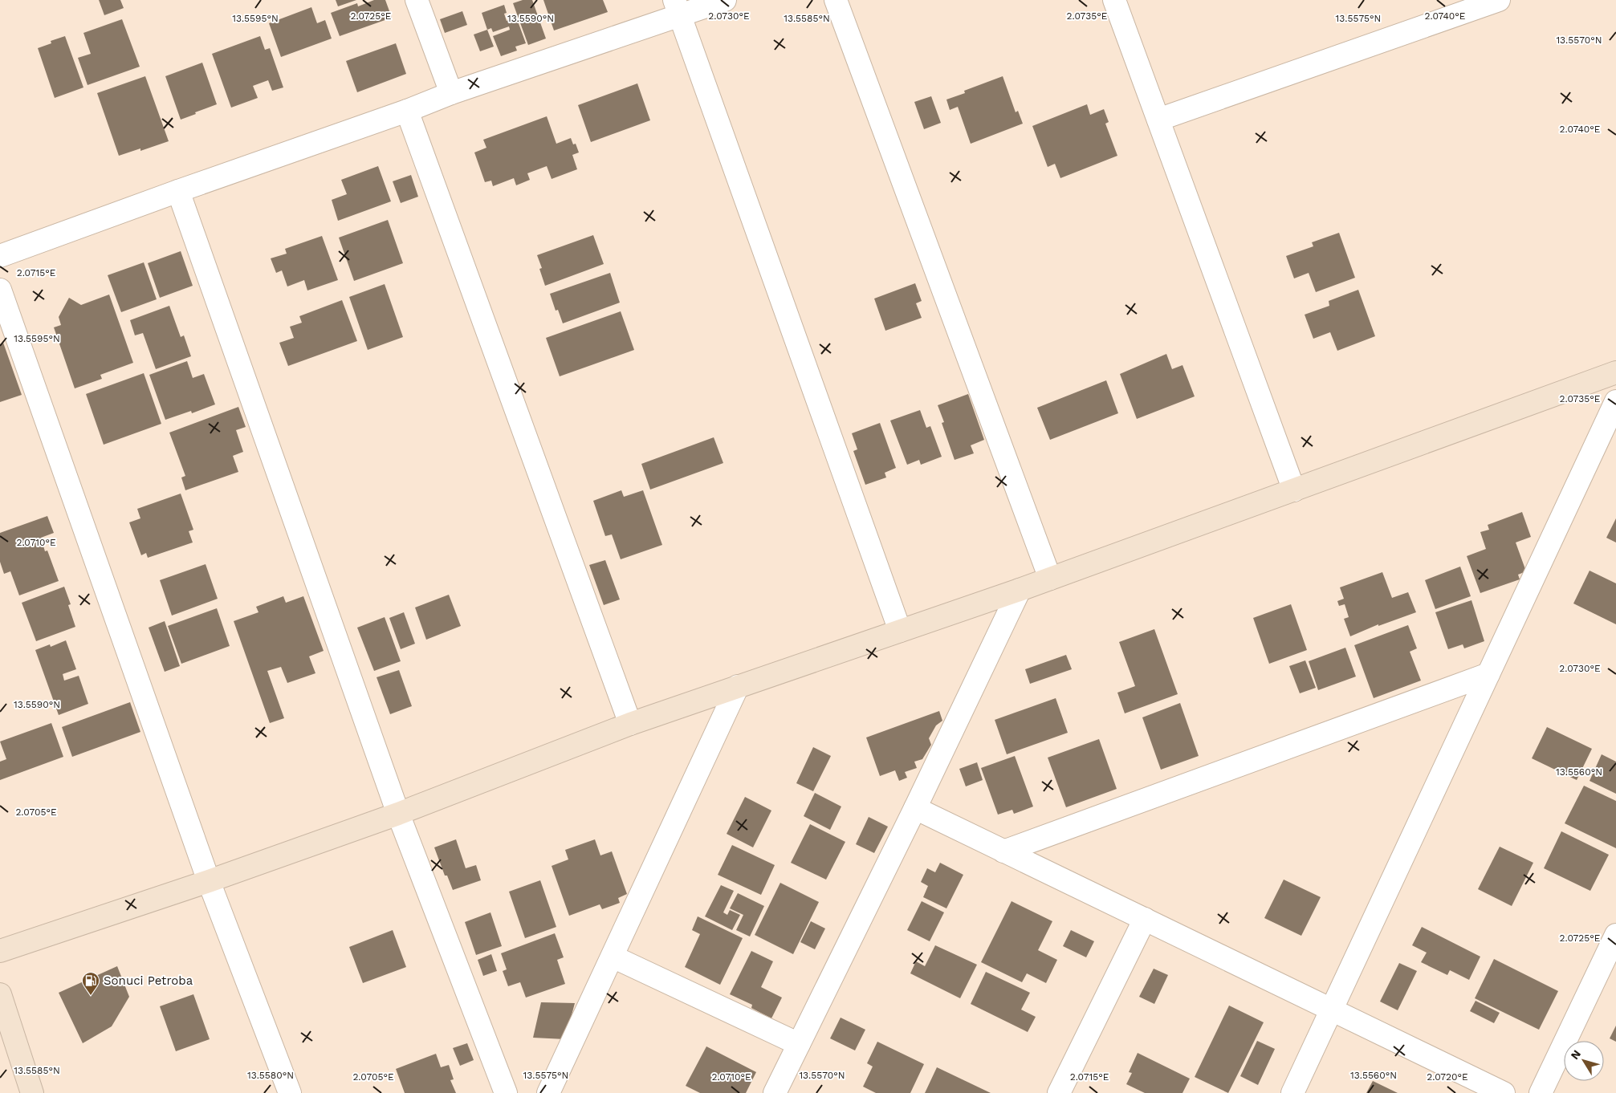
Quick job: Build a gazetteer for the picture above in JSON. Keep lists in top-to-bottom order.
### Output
{
  "places": {
    "fuel station": ["Sonuci Petroba"]
  },
  "north": "top left",
  "coordinates": [
    "2.0725°E",
    "2.0730°E",
    "2.0735°E",
    "2.0740°E",
    "13.5595°N",
    "13.5590°N",
    "13.5585°N",
    "13.5575°N",
    "13.5570°N",
    "2.0715°E",
    "2.0710°E",
    "13.5560°N",
    "2.0705°E",
    "13.5580°N",
    "2.0720°E"
  ]
}
